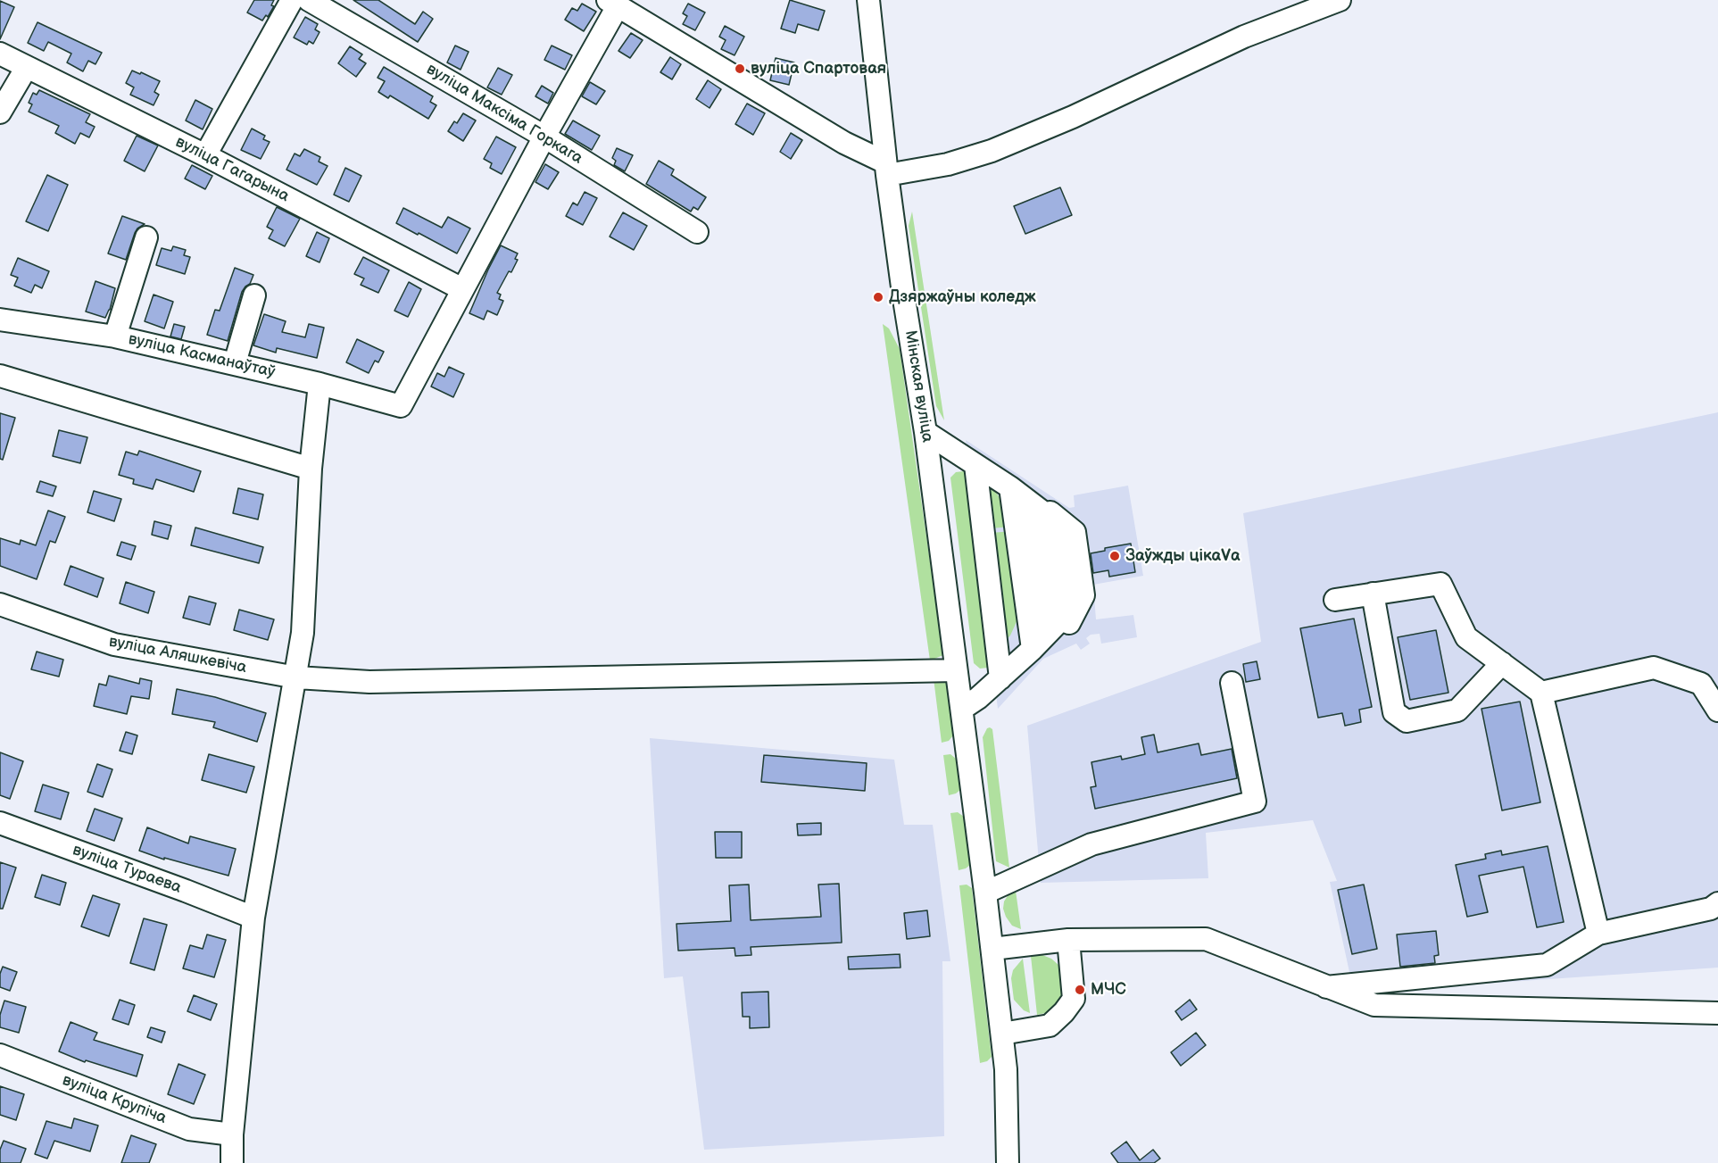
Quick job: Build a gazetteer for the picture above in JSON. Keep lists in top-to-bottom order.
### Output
{
  "streets": {
    "street": [
      "вуліца Максіма Горкага",
      "вуліца Гагарына",
      "вуліца Касманаўтаў",
      "Мінская вуліца",
      "вуліца Аляшкевіча",
      "вуліца Тураева",
      "вуліца Крупіча"
    ]
  },
  "crossings": [
    ["вуліца Гагарына", "вуліца Касманаўтаў"],
    ["Мінская вуліца", "вуліца Аляшкевіча"]
  ],
  "places": [
    "вуліца Спартовая",
    "Дзяржаўны коледж",
    "Заўжды цікаVа",
    "МЧС"
  ]
}
